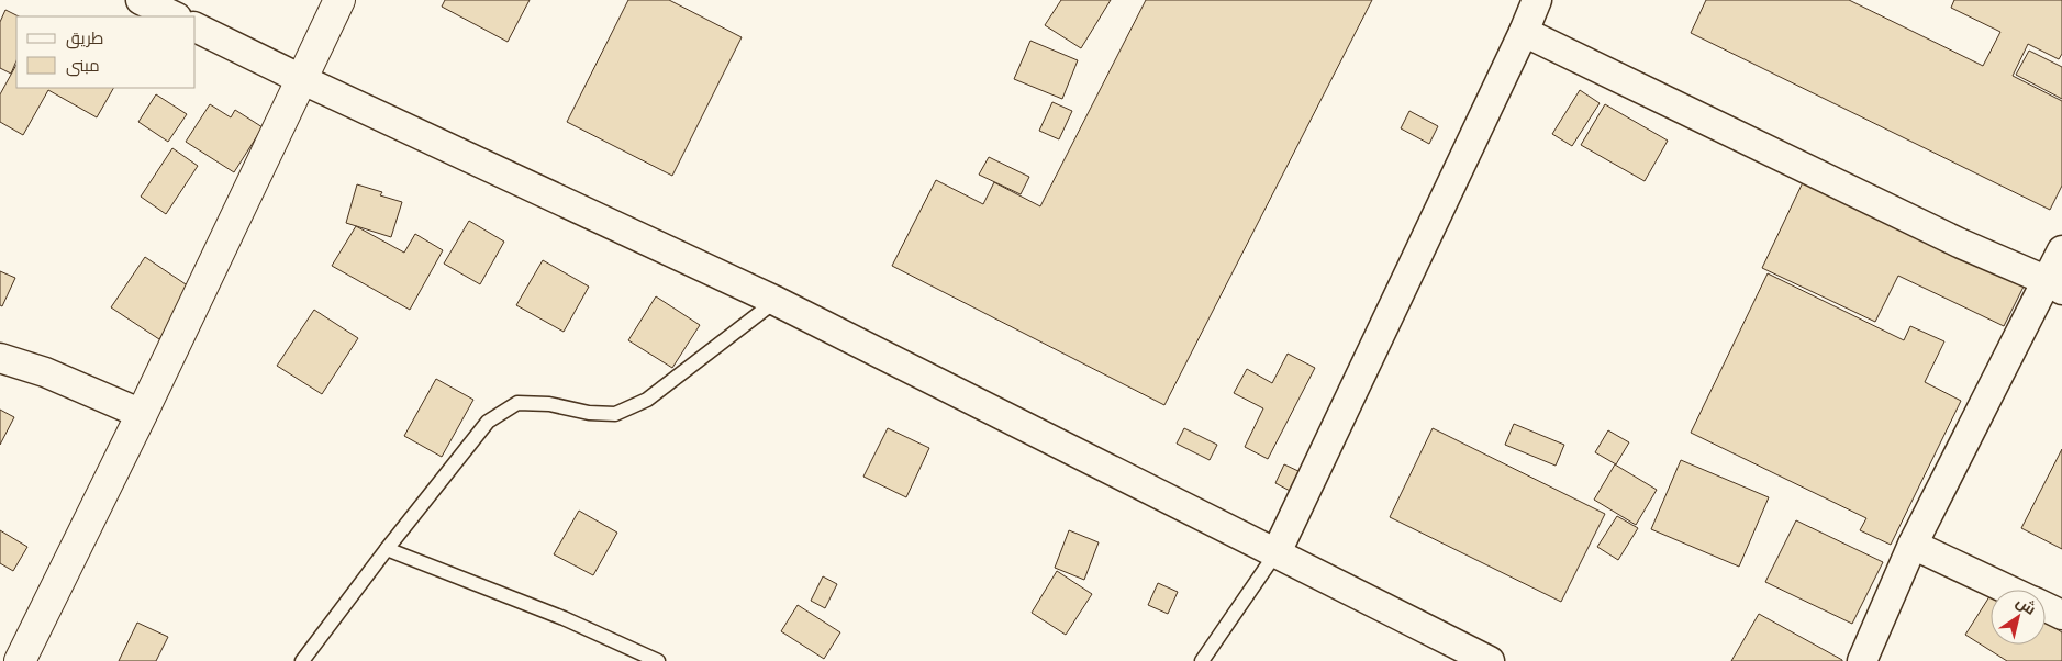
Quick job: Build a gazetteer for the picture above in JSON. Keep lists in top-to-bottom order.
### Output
{
  "legend": ["طريق", "مبنى"],
  "north": "top right"
}
